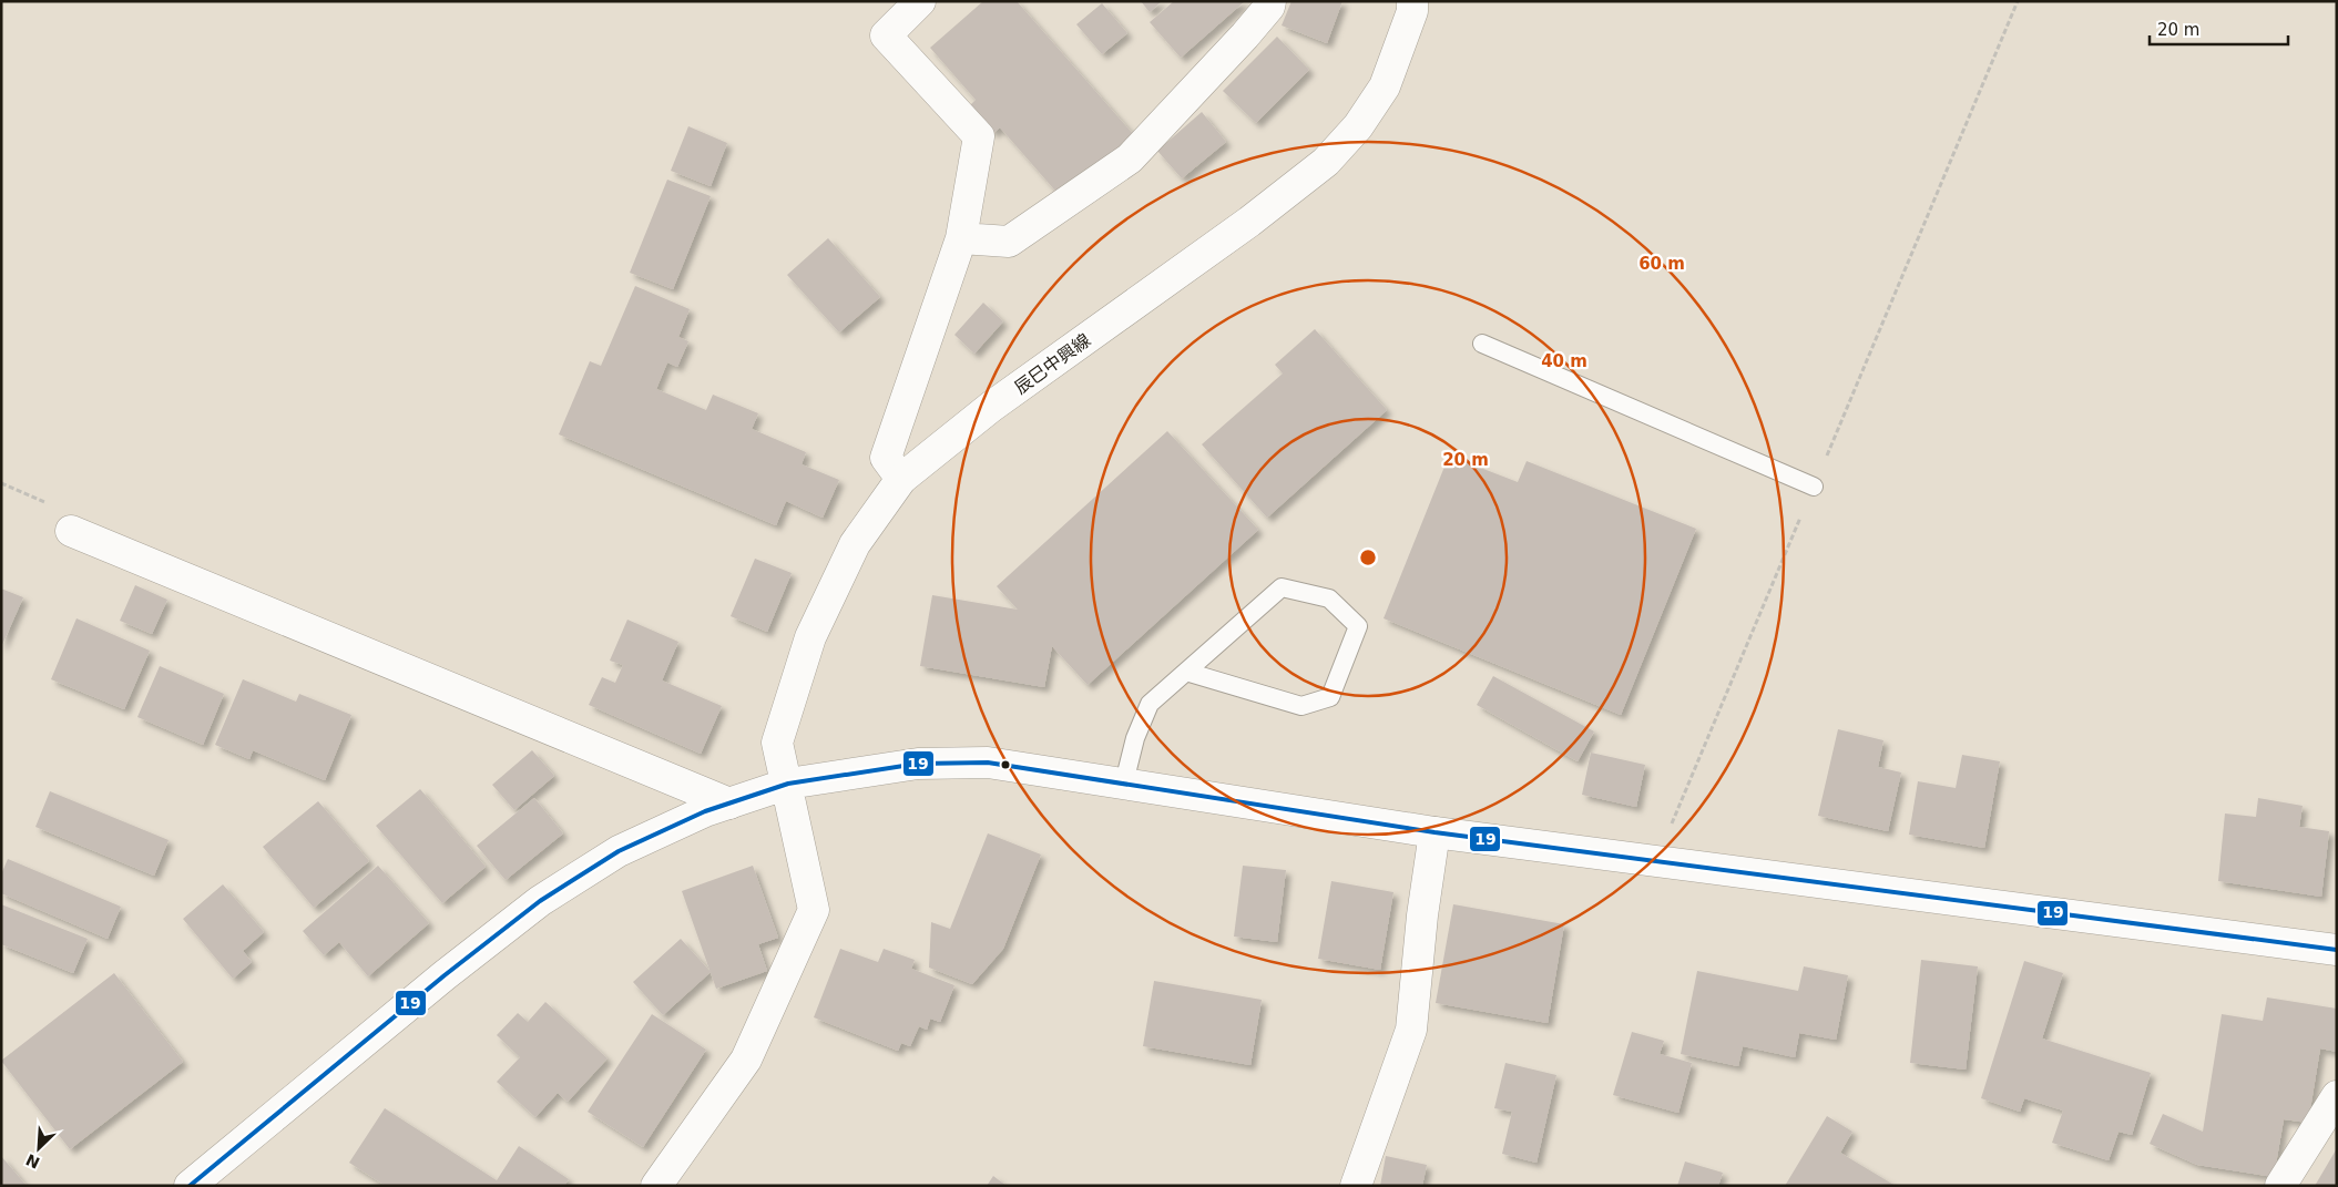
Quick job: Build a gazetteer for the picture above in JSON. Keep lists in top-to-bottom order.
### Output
{
  "streets": {
    "main road": ["辰巳中興線"]
  },
  "lines": ["transit line 19"],
  "scale_bar": "20 m",
  "north": "bottom left",
  "rings": ["60 m", "40 m", "20 m"]
}
